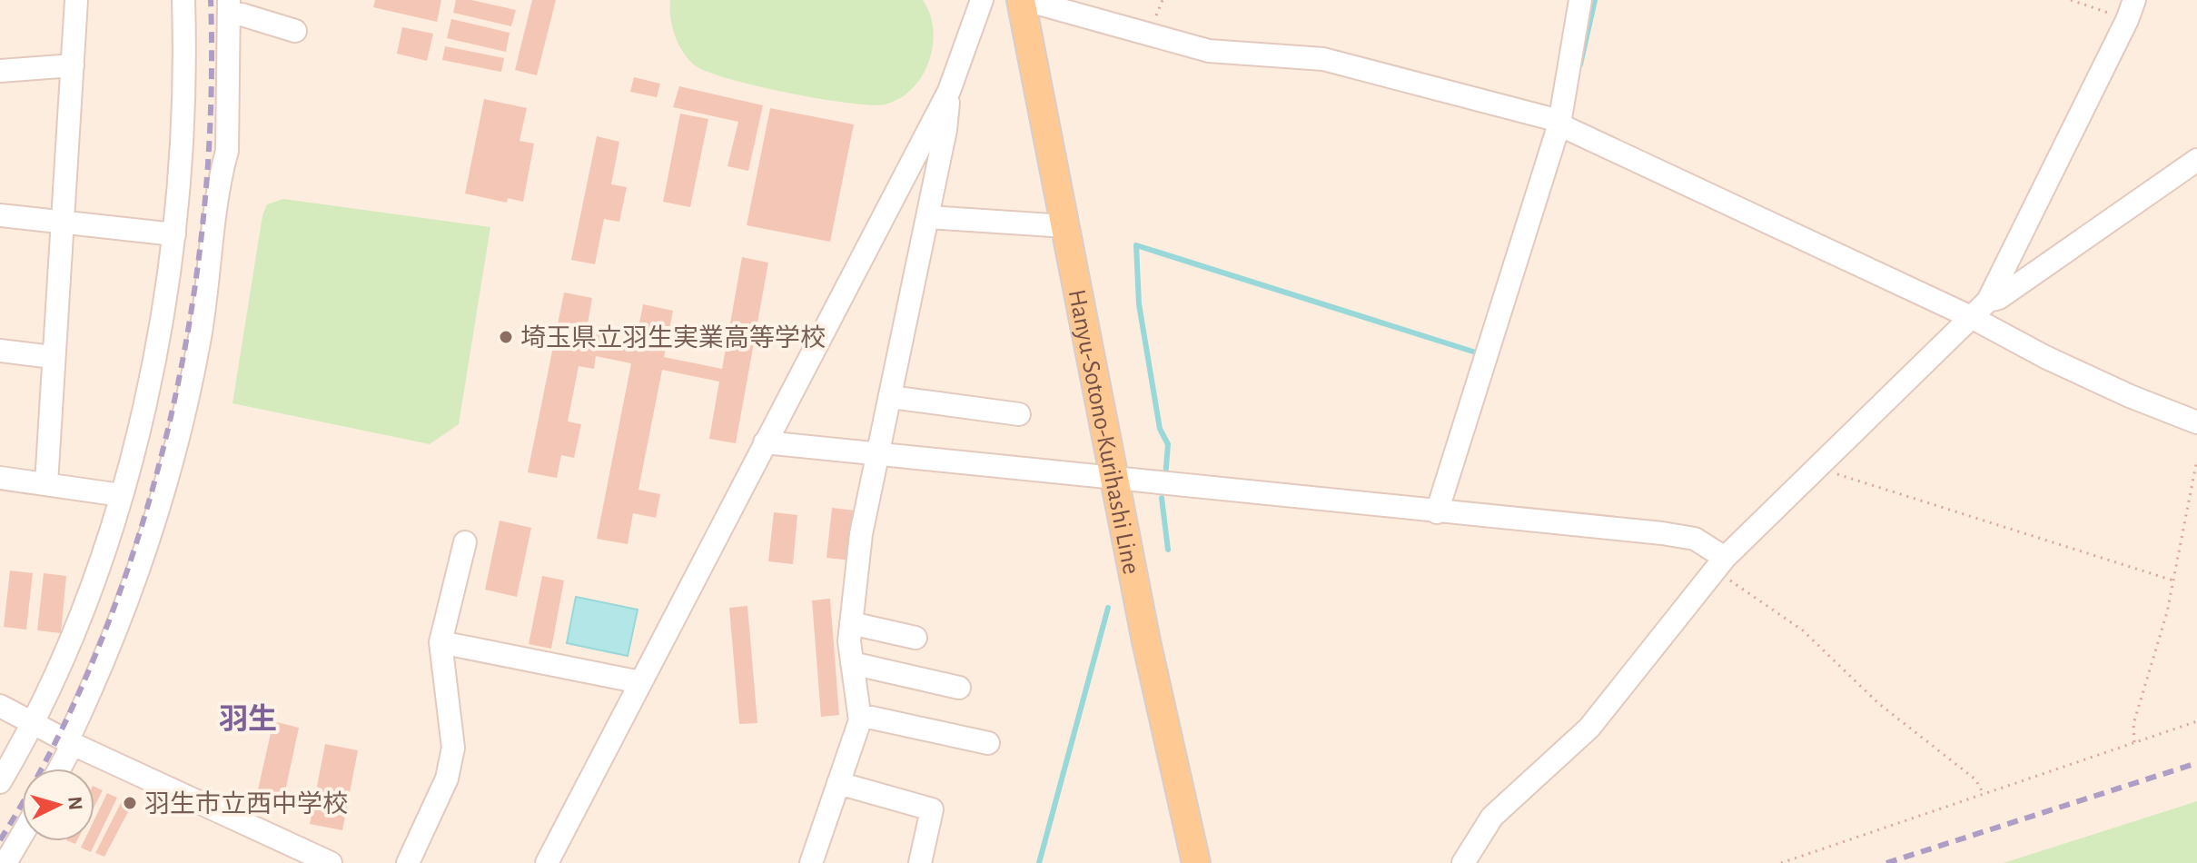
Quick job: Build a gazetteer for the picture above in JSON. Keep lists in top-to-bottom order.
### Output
{
  "streets": {
    "main road": ["Hanyu-Sotono-Kurihashi Line"]
  },
  "districts": ["羽生"],
  "places": ["埼玉県立羽生実業高等学校", "羽生市立西中学校"],
  "north": "right"
}
